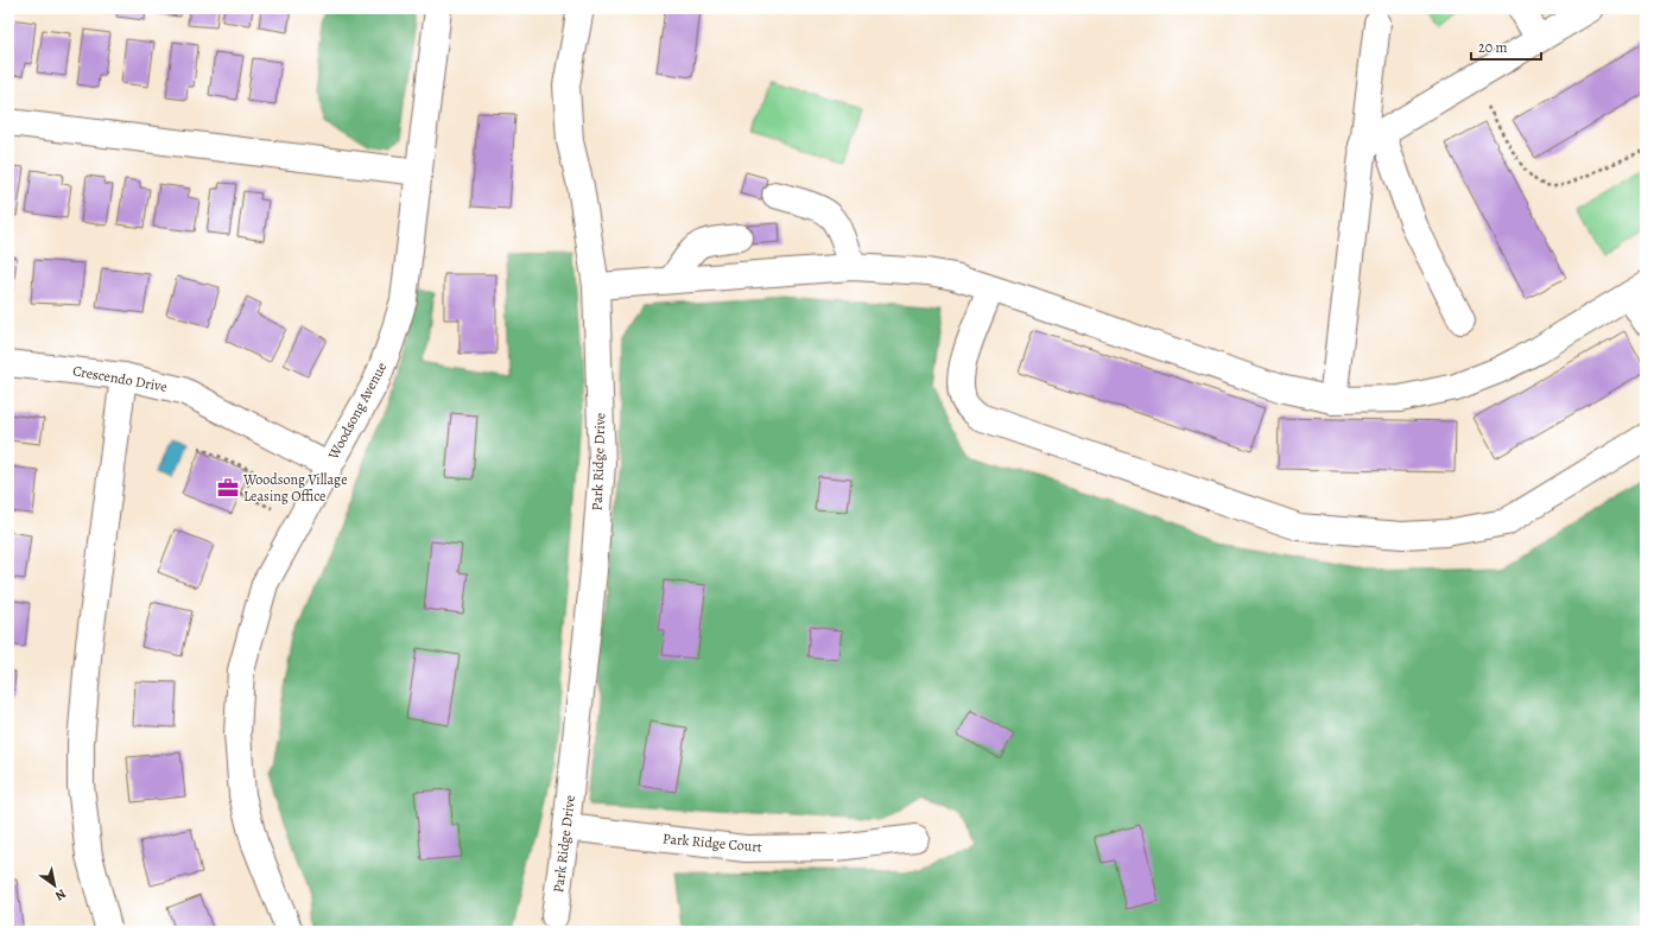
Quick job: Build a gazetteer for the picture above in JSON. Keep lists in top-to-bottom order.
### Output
{
  "streets": {
    "street": [
      "Crescendo Drive",
      "Woodsong Avenue",
      "Park Ridge Drive",
      "Park Ridge Court"
    ]
  },
  "crossings": [
    ["Crescendo Drive", "Woodsong Avenue"],
    ["Park Ridge Drive", "Park Ridge Court"]
  ],
  "places": {
    "office": ["Woodsong Village Leasing Office"]
  },
  "scale_bar": "20 m",
  "north": "bottom right"
}
